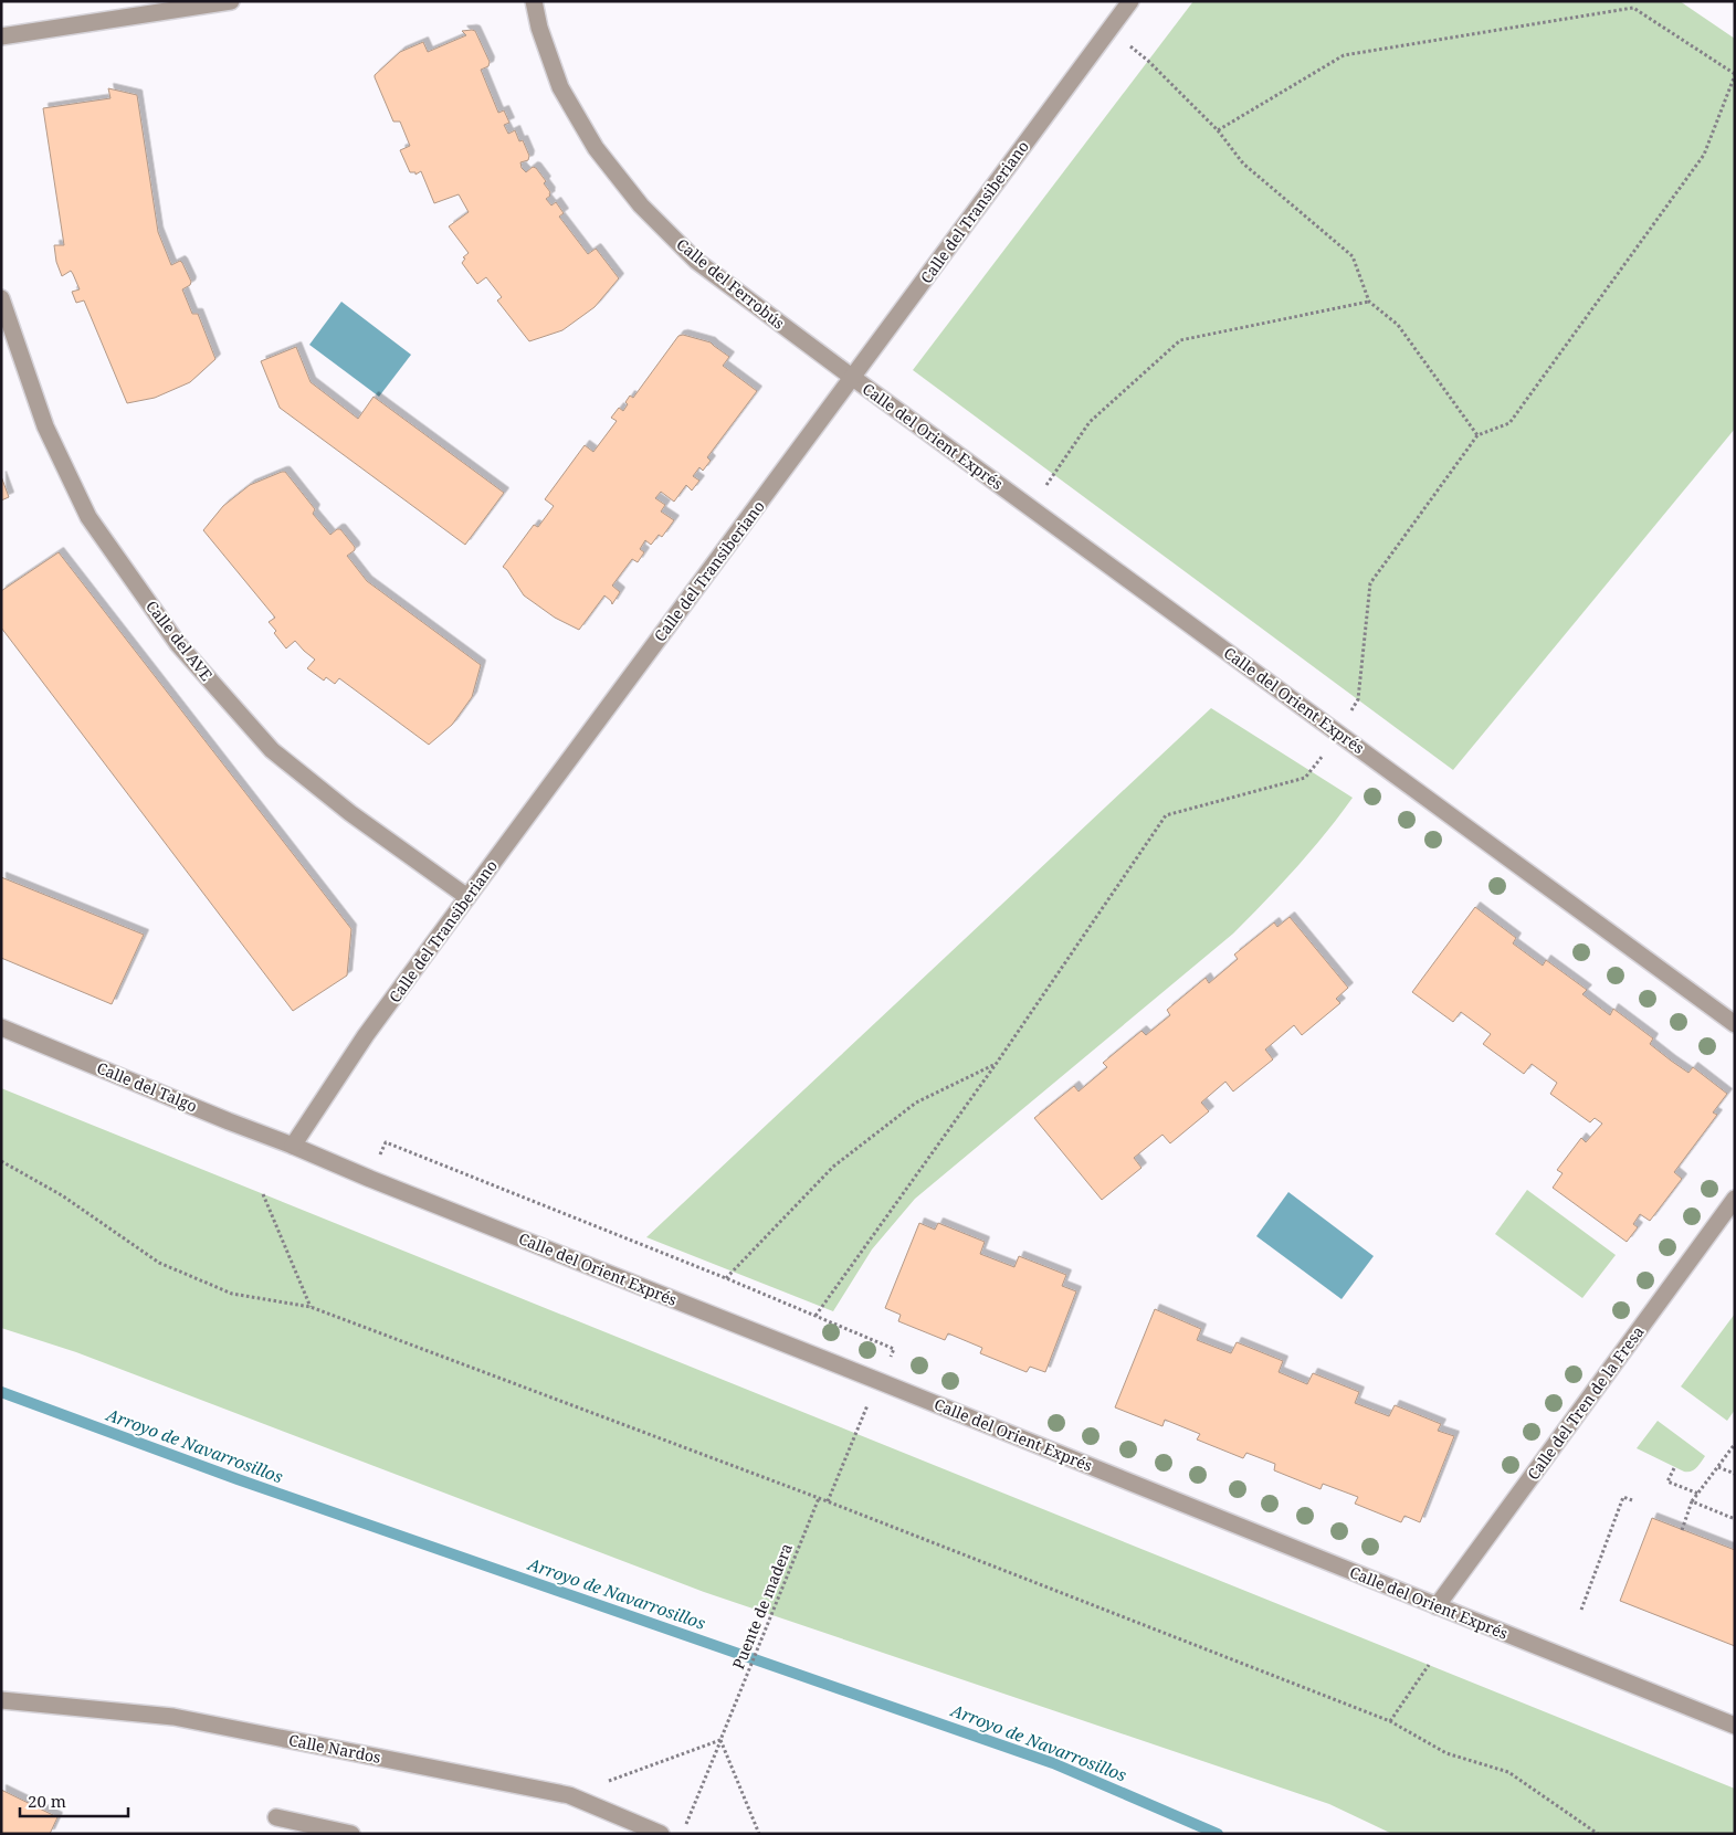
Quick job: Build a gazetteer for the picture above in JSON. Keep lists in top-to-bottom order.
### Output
{
  "streets": {
    "street": [
      "Calle del Transiberiano",
      "Calle del Ferrobús",
      "Calle del Orient Exprés",
      "Calle del AVE",
      "Calle del Talgo",
      "Calle del Tren de la Fresa",
      "Calle Nardos"
    ],
    "path": ["Puente de madera"]
  },
  "crossings": [
    ["Calle del Transiberiano", "Calle del Ferrobús"],
    ["Calle del Transiberiano", "Calle del Orient Exprés"],
    ["Calle del Transiberiano", "Calle del AVE"],
    ["Calle del Transiberiano", "Calle del Talgo"],
    ["Calle del Ferrobús", "Calle del Orient Exprés"],
    ["Calle del Orient Exprés", "Calle del Talgo"],
    ["Calle del Orient Exprés", "Calle del Tren de la Fresa"]
  ],
  "water": ["Arroyo de Navarrosillos"],
  "scale_bar": "20 m"
}
